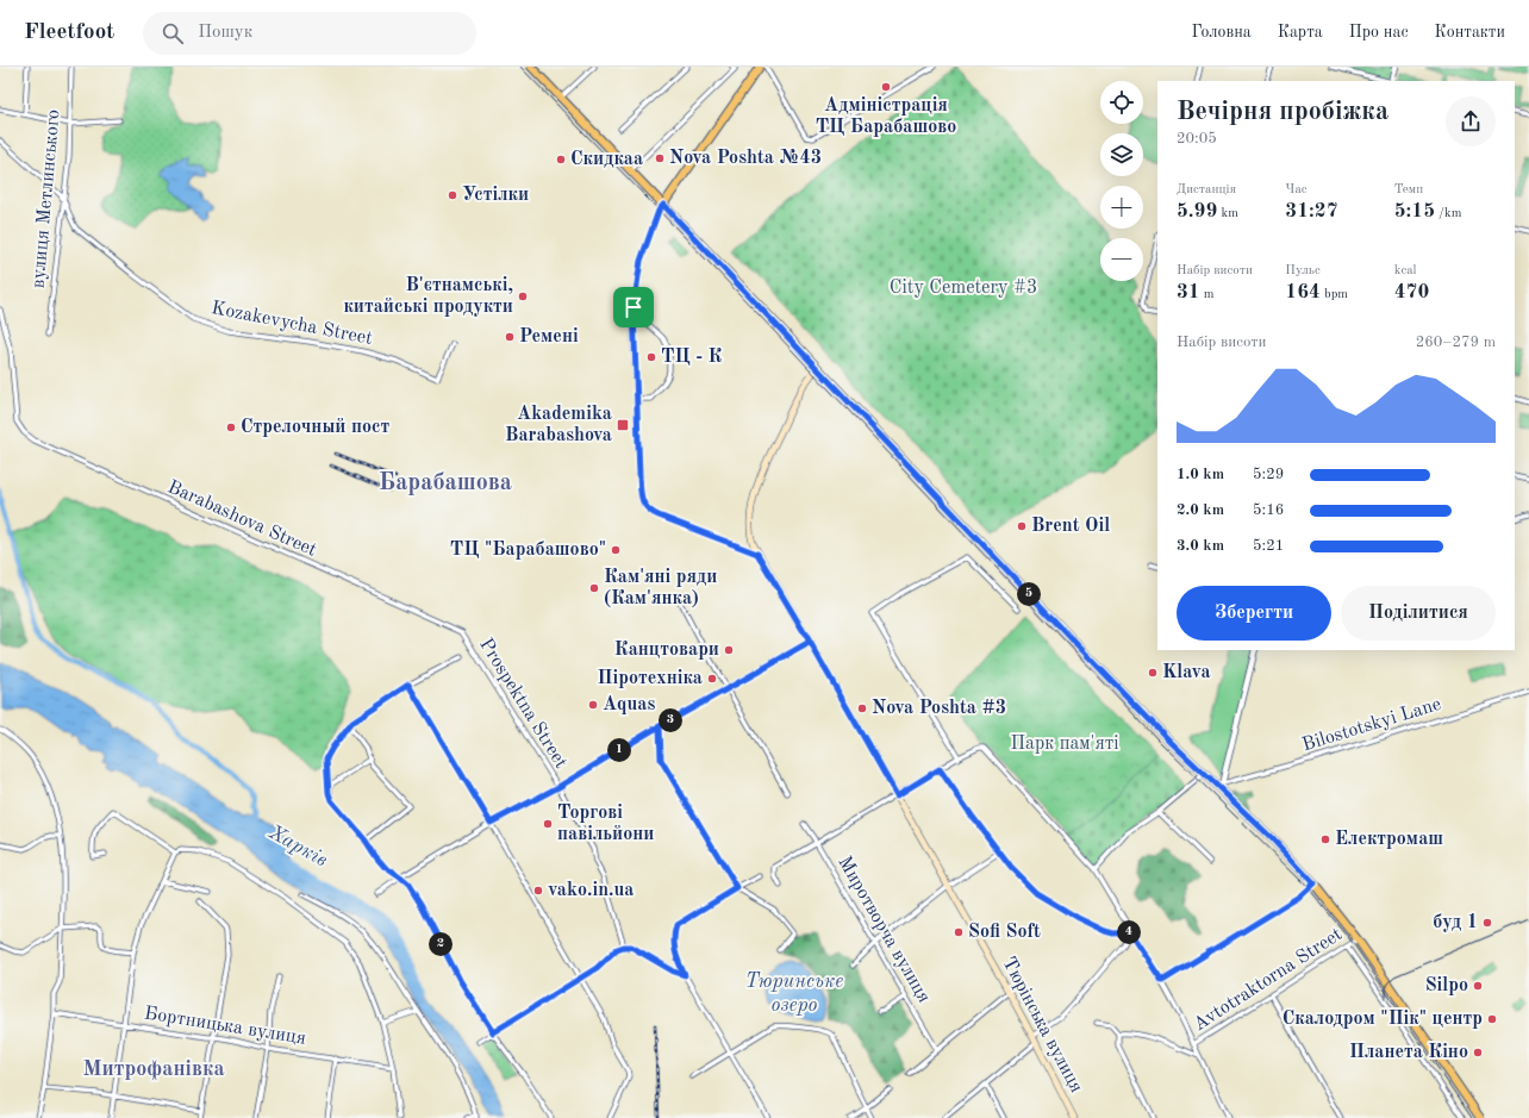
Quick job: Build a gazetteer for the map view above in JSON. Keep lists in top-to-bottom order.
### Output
{
  "streets": {
    "main road": ["Тюрінська вулиця"],
    "street": [
      "вулиця Метлинського",
      "Kozakevycha Street",
      "Barabashova Street",
      "Prospektna Street",
      "Bilostotskyi Lane",
      "Миротворча вулиця",
      "Avtotraktorna Street",
      "Бортницька вулиця"
    ]
  },
  "crossings": [
    ["вулиця Метлинського", "Kozakevycha Street"],
    ["Barabashova Street", "Prospektna Street"]
  ],
  "districts": ["Барабашова", "Митрофанівка"],
  "water": ["Харків", "Тюринське озеро"],
  "parks": ["City Cemetery #3", "Парк пам'яті"],
  "places": {
    "other": [
      "Адміністрація ТЦ Барабашово",
      "Nova Poshta №43",
      "Скидкаа",
      "Устілки",
      "В'єтнамські, китайські продукти",
      "Ремені",
      "ТЦ - К",
      "Стрелочный пост",
      "Brent Oil",
      "ТЦ \"Барабашово\"",
      "Кам'яні ряди (Кам'янка)",
      "Канцтовари",
      "Klava",
      "Піротехніка",
      "Aquas",
      "Nova Poshta #3",
      "Торгові павільйони",
      "Електромаш",
      "vako.in.ua",
      "буд 1",
      "Sofi Soft",
      "Silpo",
      "Скалодром \"Пік\" центр",
      "Планета Кіно"
    ],
    "transit": ["Akademіka Barabashova"]
  },
  "page": {
    "header": "Fleetfoot",
    "search": "Пошук",
    "nav": [
      "Головна",
      "Карта",
      "Про нас",
      "Контакти"
    ],
    "map_buttons": ["+", "−"],
    "heading": ["Вечірня пробіжка", "20:05"],
    "stats": [
      ["Дистанція", "5.99 km"],
      ["Час", "31:27"],
      ["Темп", "5:15 /km"],
      ["Набір висоти", "31 m"],
      ["Пульс", "164 bpm"],
      ["kcal", "470"]
    ],
    "chart": ["Набір висоти", "260–279 m"],
    "list": [
      {
        "name": "1.0 km",
        "note": "5:29"
      },
      {
        "name": "2.0 km",
        "note": "5:16"
      },
      {
        "name": "3.0 km",
        "note": "5:21"
      }
    ],
    "buttons": ["Зберегти", "Поділитися"],
    "pins": [
      "5",
      "3",
      "1",
      "4",
      "2"
    ]
  }
}
